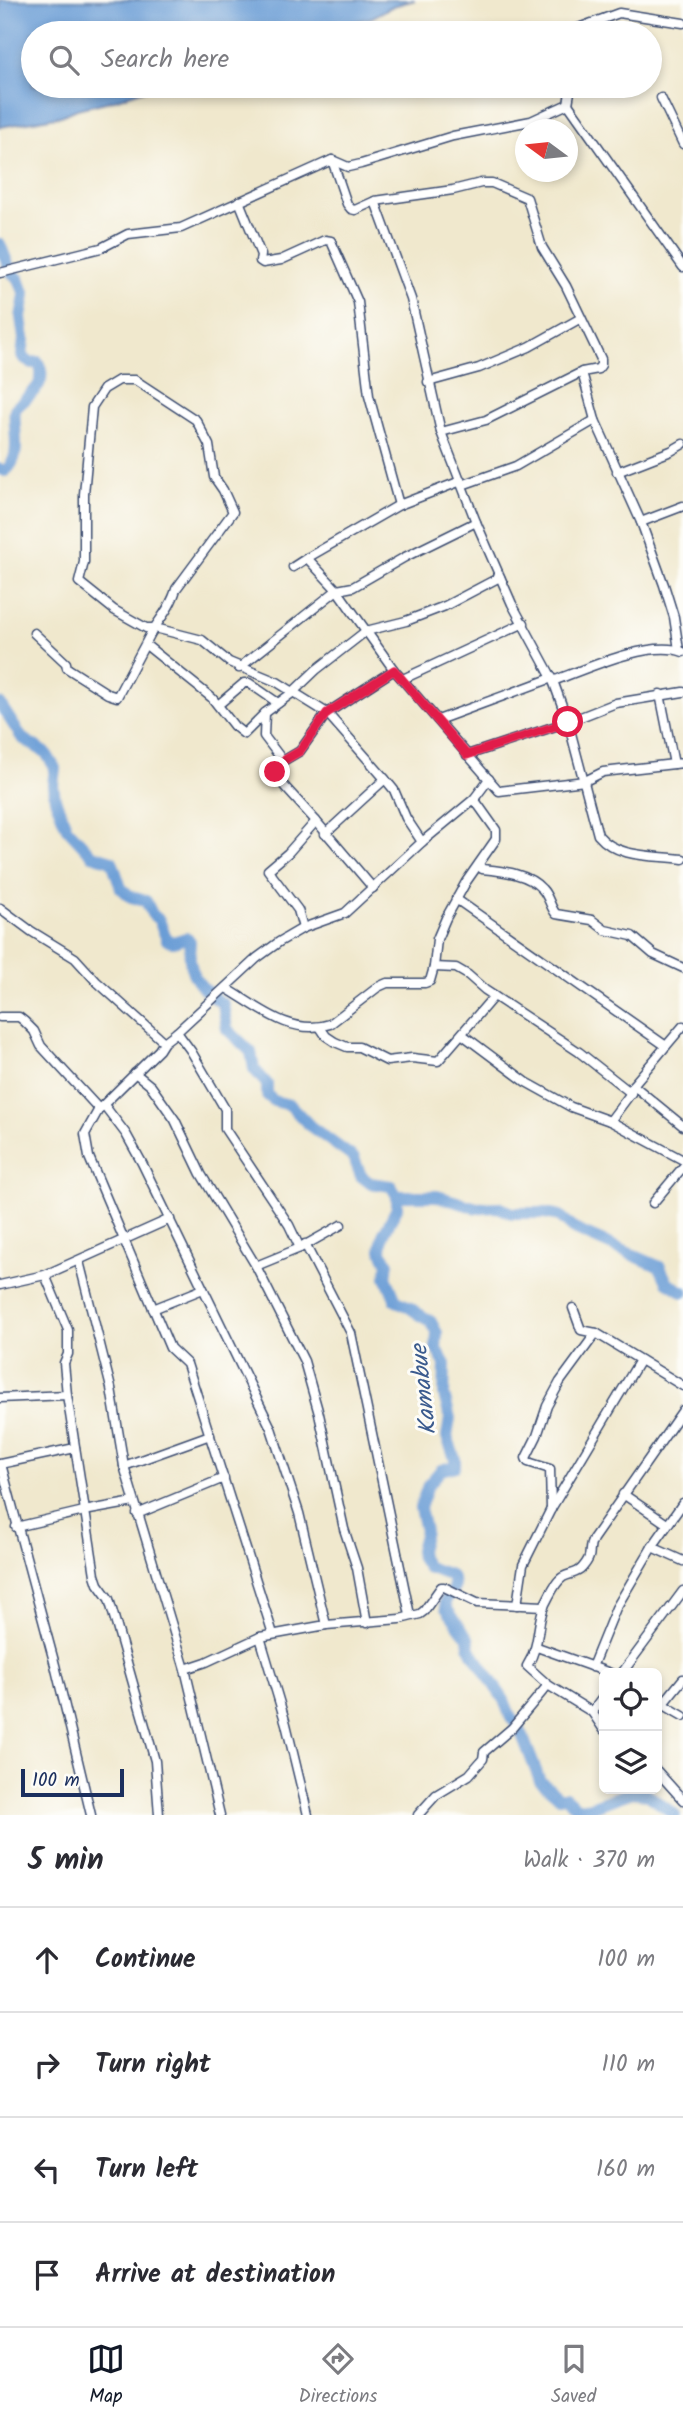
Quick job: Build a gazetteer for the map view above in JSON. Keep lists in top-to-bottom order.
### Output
{
  "water": ["Kamabue"],
  "scale_bar": "100 m",
  "north": "left",
  "page": {
    "search": "Search here",
    "scale": "100 m",
    "heading": ["5 min", "Walk · 370 m"],
    "list": [
      ["Continue", "100 m"],
      ["Turn right", "110 m"],
      ["Turn left", "160 m"],
      "Arrive at destination"
    ],
    "nav": ["Map", "Directions", "Saved"]
  }
}
